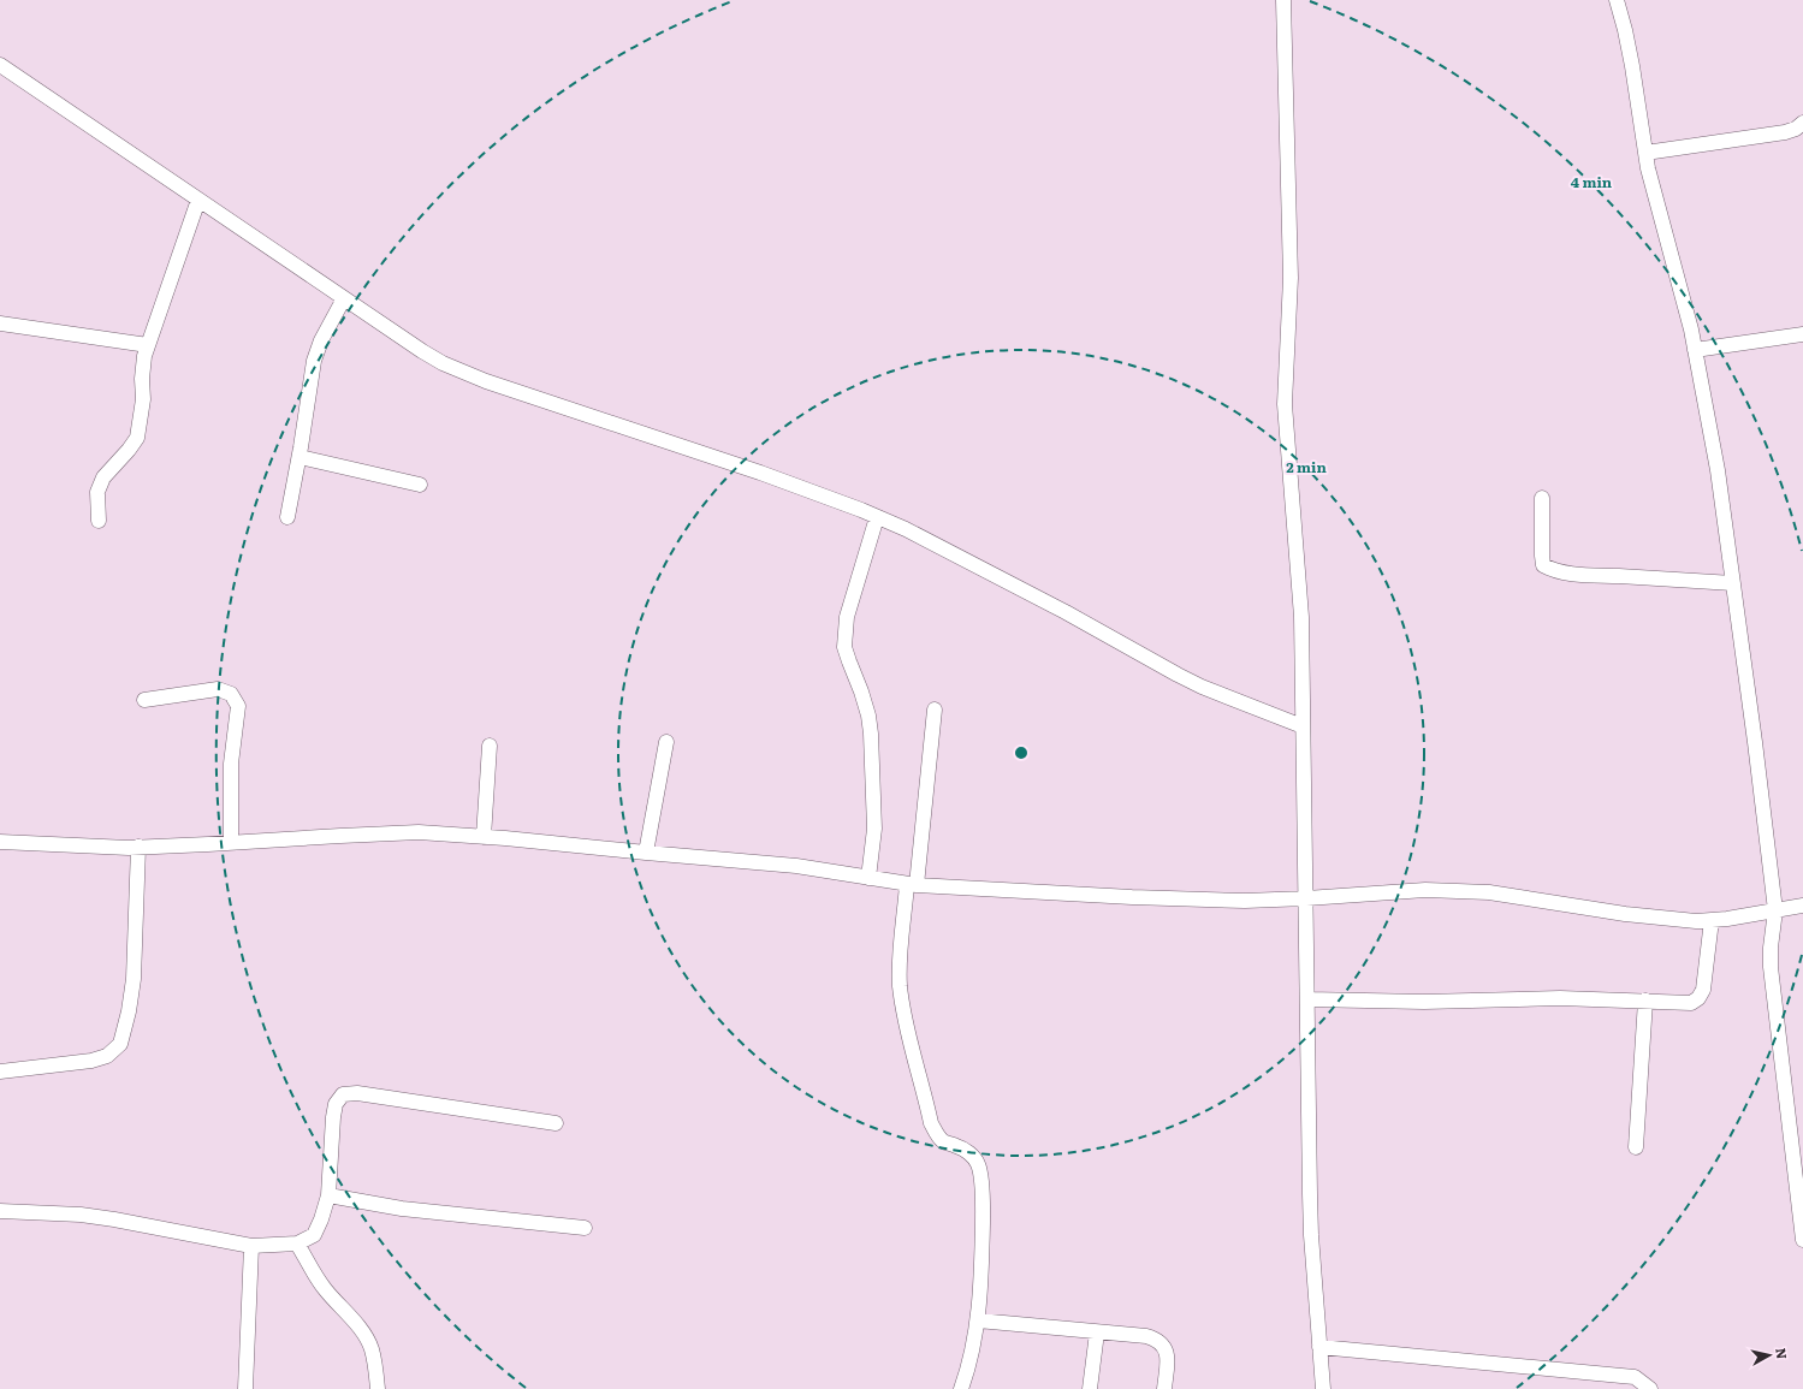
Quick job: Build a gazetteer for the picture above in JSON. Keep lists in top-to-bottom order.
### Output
{
  "north": "right",
  "rings": ["4 min", "2 min"]
}
